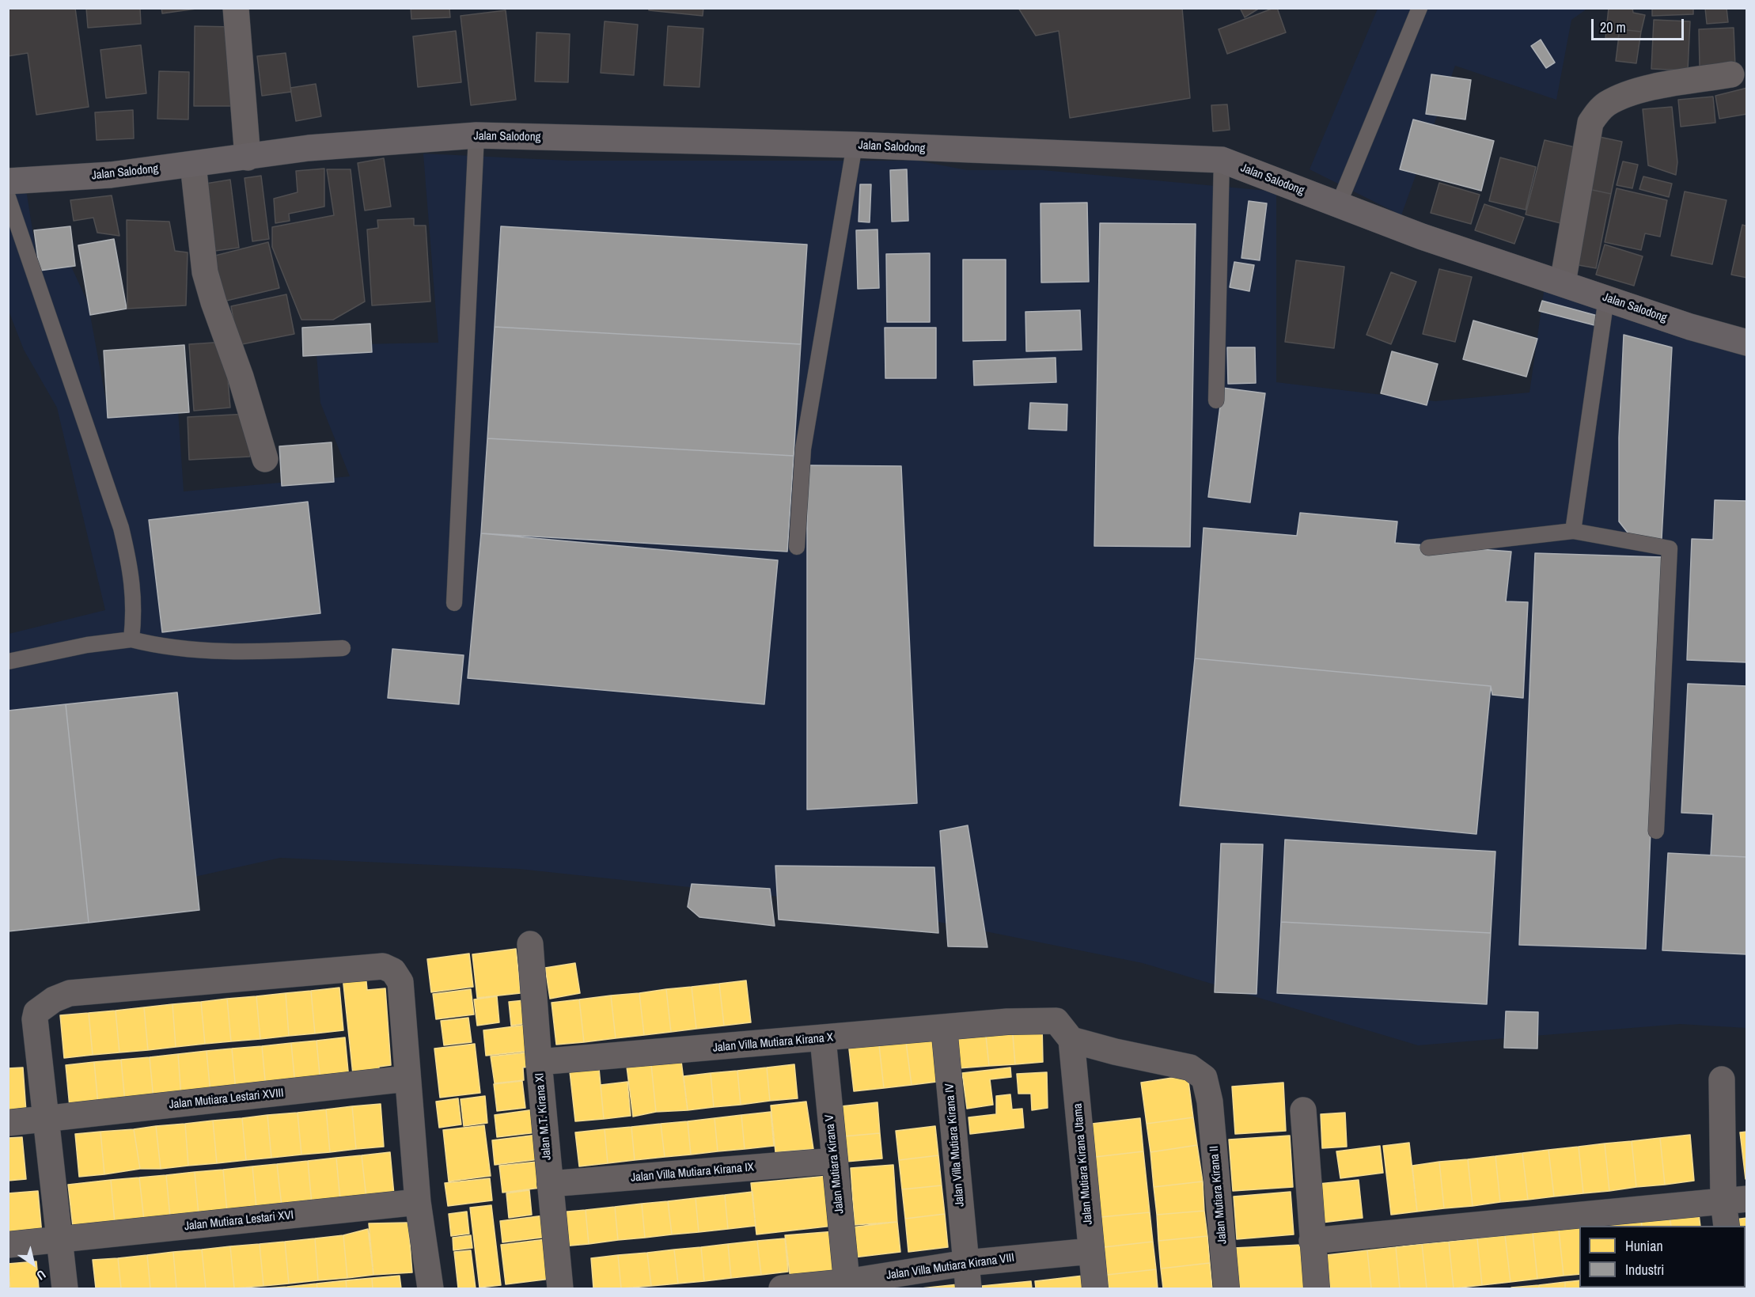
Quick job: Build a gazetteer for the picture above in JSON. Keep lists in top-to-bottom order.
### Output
{
  "streets": {
    "street": [
      "Jalan Salodong",
      "Jalan Villa Mutiara Kirana X",
      "Jalan Mutiara Lestari XVIII",
      "Jalan M.T. Kirana XI",
      "Jalan Villa Mutiara Kirana IV",
      "Jalan Mutiara Kirana V",
      "Jalan Mutiara Kirana Utama",
      "Jalan Villa Mutiara Kirana IX",
      "Jalan Mutiara Kirana II",
      "Jalan Mutiara Lestari XVI",
      "Jalan Villa Mutiara Kirana VIII"
    ]
  },
  "crossings": [
    ["Jalan Villa Mutiara Kirana X", "Jalan M.T. Kirana XI"],
    ["Jalan Villa Mutiara Kirana X", "Jalan Villa Mutiara Kirana IV"],
    ["Jalan Villa Mutiara Kirana X", "Jalan Mutiara Kirana V"],
    ["Jalan Villa Mutiara Kirana X", "Jalan Mutiara Kirana Utama"],
    ["Jalan Villa Mutiara Kirana X", "Jalan Mutiara Kirana II"],
    ["Jalan M.T. Kirana XI", "Jalan Villa Mutiara Kirana IX"],
    ["Jalan Villa Mutiara Kirana IV", "Jalan Villa Mutiara Kirana VIII"],
    ["Jalan Mutiara Kirana V", "Jalan Villa Mutiara Kirana IX"],
    ["Jalan Mutiara Kirana V", "Jalan Villa Mutiara Kirana VIII"],
    ["Jalan Mutiara Kirana Utama", "Jalan Mutiara Kirana II"],
    ["Jalan Mutiara Kirana Utama", "Jalan Villa Mutiara Kirana VIII"]
  ],
  "legend": ["Hunian", "Industri"],
  "scale_bar": "20 m",
  "north": "bottom right"
}
